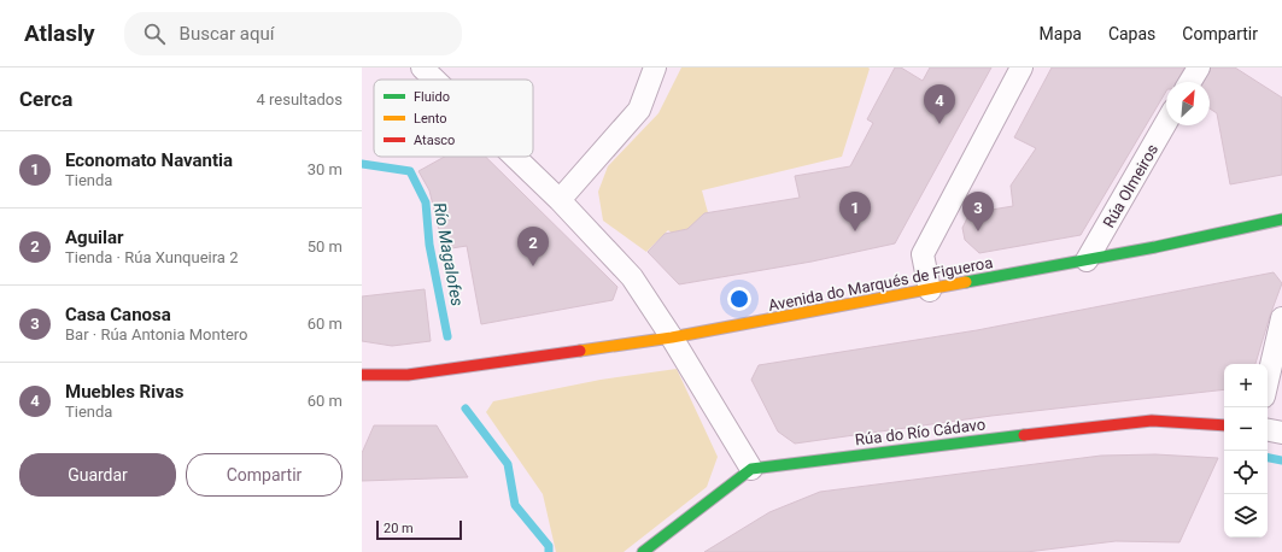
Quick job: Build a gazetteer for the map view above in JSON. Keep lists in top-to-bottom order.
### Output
{
  "streets": {
    "street": ["Rúa Olmeiros", "Avenida do Marqués de Figueroa", "Rúa do Río Cádavo"]
  },
  "crossings": [
    ["Rúa Olmeiros", "Avenida do Marqués de Figueroa"]
  ],
  "water": ["Río Magalofes"],
  "legend": ["Fluido", "Lento", "Atasco"],
  "scale_bar": "20 m",
  "north": "top right",
  "page": {
    "header": "Atlasly",
    "search": "Buscar aquí",
    "nav": ["Mapa", "Capas", "Compartir"],
    "heading": ["Cerca", "4 resultados"],
    "pins": [
      "4",
      "1",
      "3",
      "2"
    ],
    "list": [
      {
        "mark": "1",
        "name": "Economato Navantia",
        "note": "Tienda",
        "value": "30 m"
      },
      {
        "mark": "2",
        "name": "Aguilar",
        "note": "Tienda · Rúa Xunqueira 2",
        "value": "50 m"
      },
      {
        "mark": "3",
        "name": "Casa Canosa",
        "note": "Bar · Rúa Antonia Montero",
        "value": "60 m"
      },
      {
        "mark": "4",
        "name": "Muebles Rivas",
        "note": "Tienda",
        "value": "60 m"
      }
    ],
    "map_buttons": ["+", "−"],
    "buttons": ["Guardar", "Compartir"],
    "scale": "20 m"
  }
}
